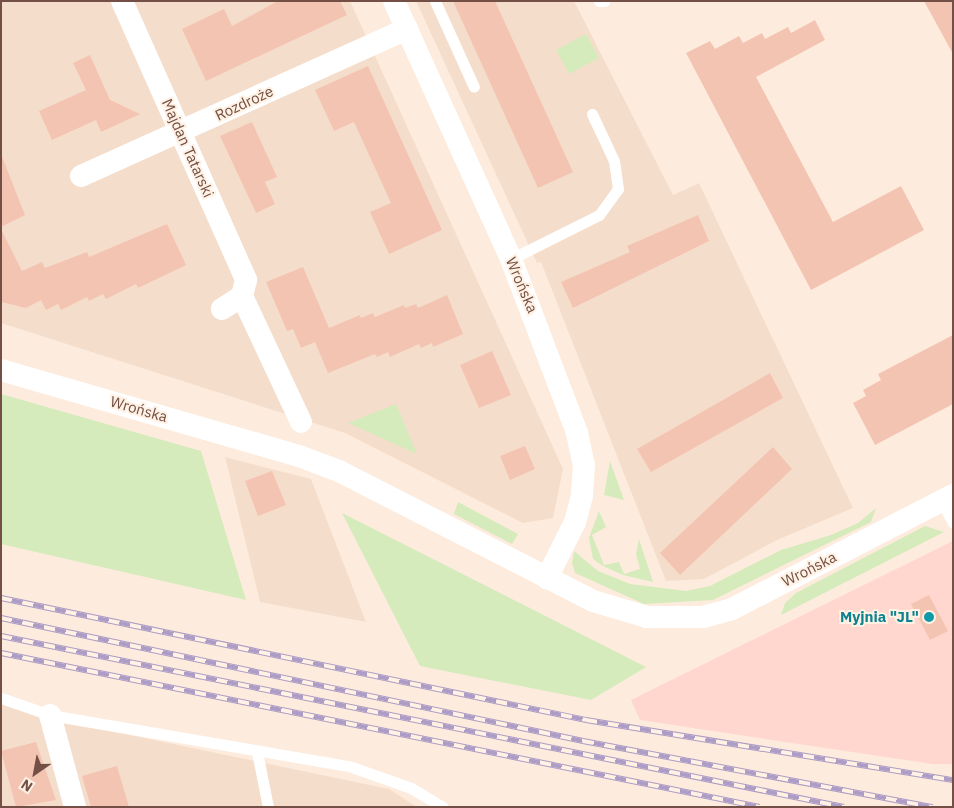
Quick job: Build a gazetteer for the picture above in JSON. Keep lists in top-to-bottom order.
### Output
{
  "streets": {
    "street": ["Rozdroże", "Majdan Tatarski", "Wrońska"]
  },
  "crossings": [
    ["Rozdroże", "Majdan Tatarski"],
    ["Rozdroże", "Wrońska"]
  ],
  "places": ["Myjnia \"JL\""],
  "north": "bottom left"
}
